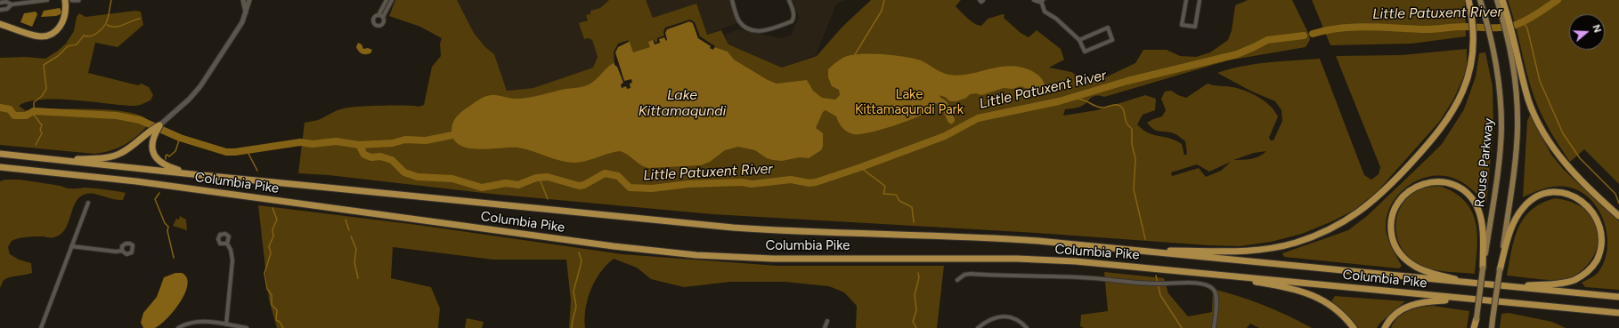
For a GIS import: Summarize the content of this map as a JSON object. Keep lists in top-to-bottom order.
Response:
{
  "streets": {
    "highway": ["Columbia Pike"],
    "main road": ["Rouse Parkway"]
  },
  "water": ["Little Patuxent River", "Lake Kittamaqundi"],
  "parks": ["Lake Kittamaqundi Park"],
  "north": "right"
}
